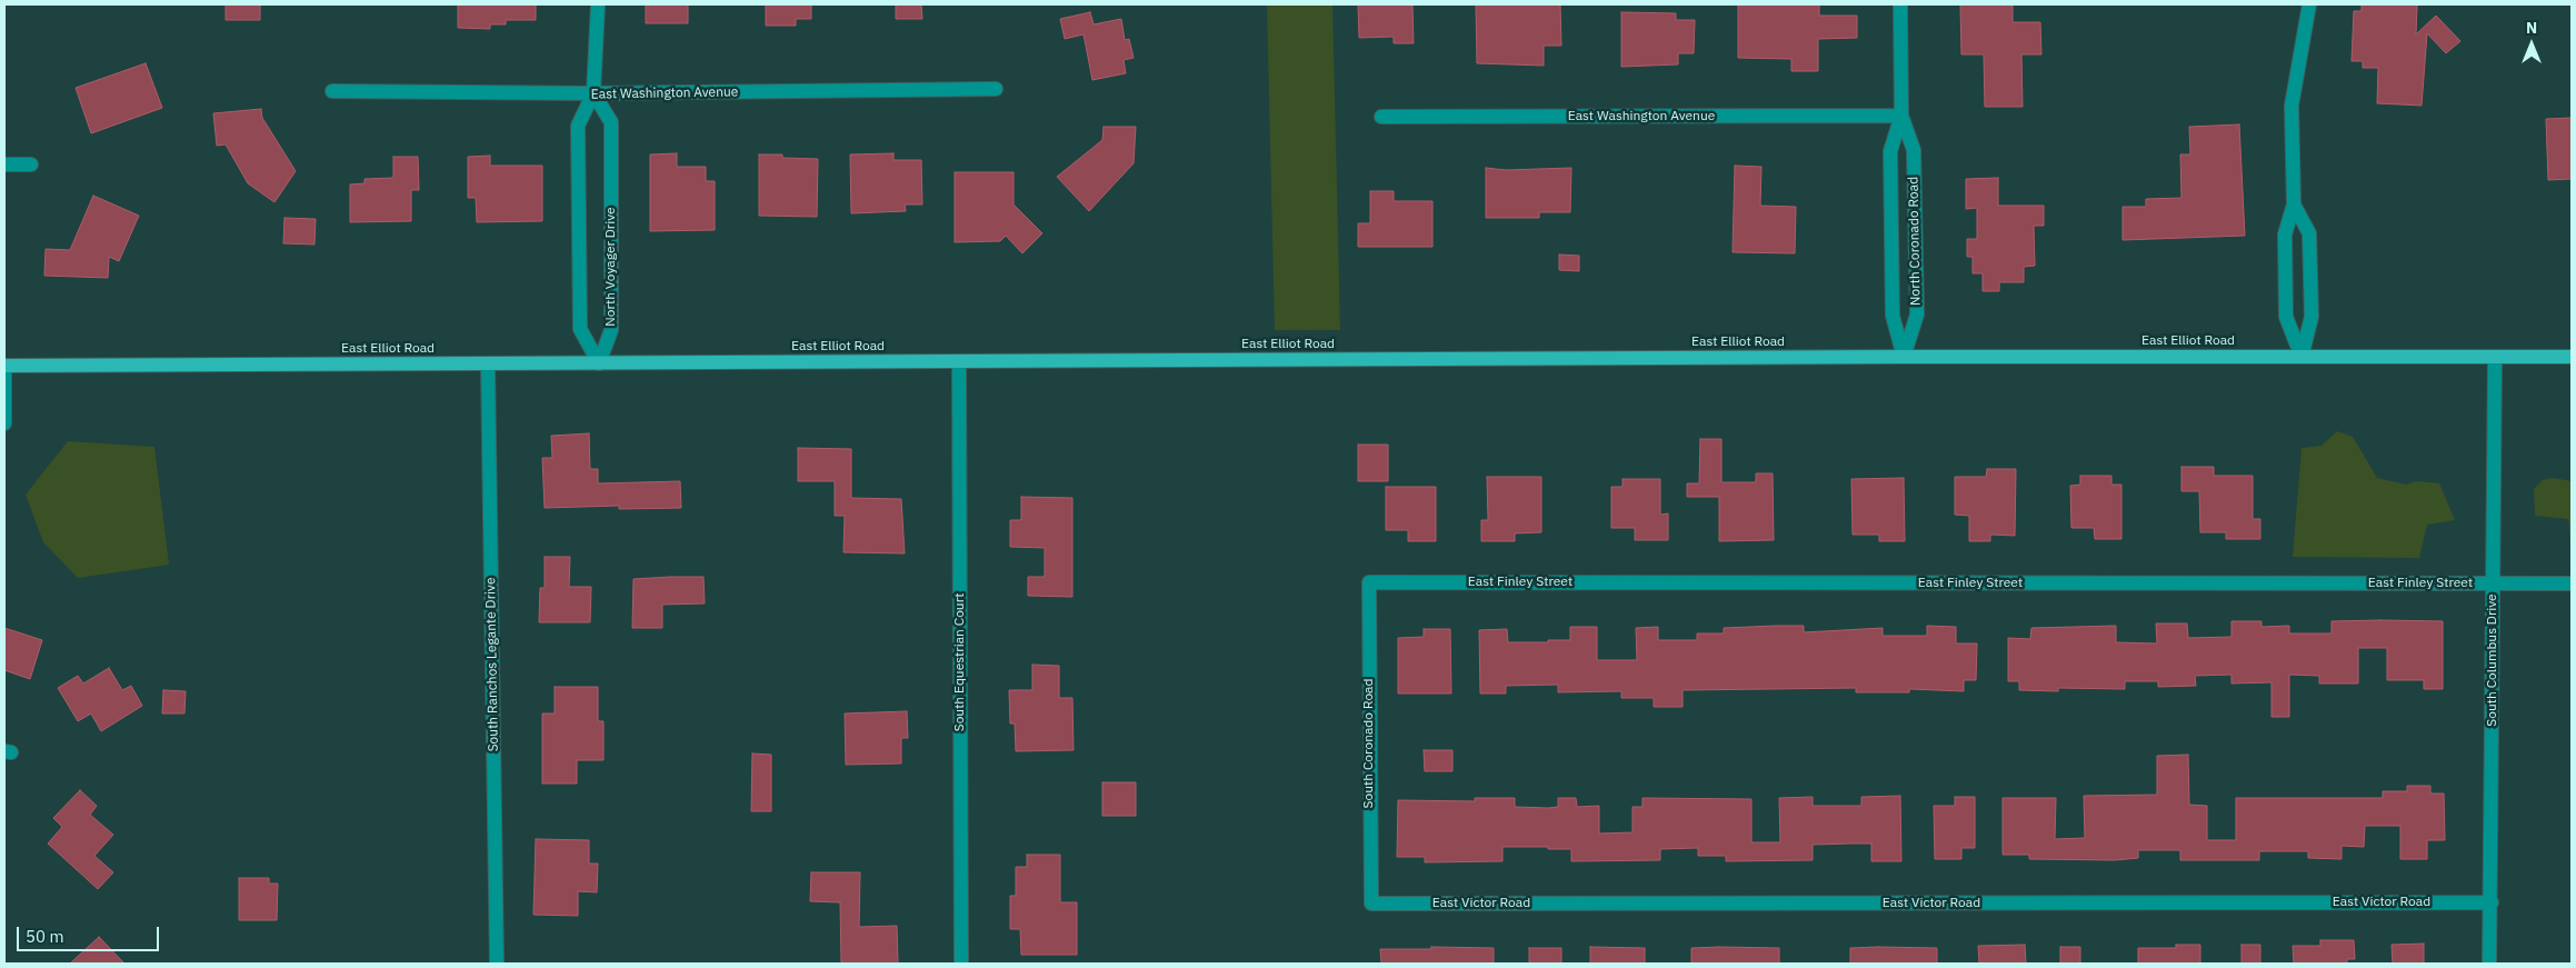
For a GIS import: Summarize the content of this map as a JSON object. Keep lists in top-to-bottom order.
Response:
{
  "streets": {
    "main road": ["East Elliot Road"],
    "street": [
      "East Washington Avenue",
      "North Coronado Road",
      "North Voyager Drive",
      "East Finley Street",
      "South Columbus Drive",
      "South Equestrian Court",
      "South Ranchos Legante Drive",
      "South Coronado Road",
      "East Victor Road"
    ]
  },
  "crossings": [
    ["East Washington Avenue", "North Coronado Road"],
    ["East Washington Avenue", "North Voyager Drive"],
    ["North Coronado Road", "East Elliot Road"],
    ["North Voyager Drive", "East Elliot Road"],
    ["East Elliot Road", "South Columbus Drive"],
    ["East Elliot Road", "South Equestrian Court"],
    ["East Elliot Road", "South Ranchos Legante Drive"],
    ["East Finley Street", "South Columbus Drive"],
    ["East Finley Street", "South Coronado Road"],
    ["South Columbus Drive", "East Victor Road"],
    ["South Coronado Road", "East Victor Road"]
  ],
  "scale_bar": "50 m",
  "north": "top"
}
